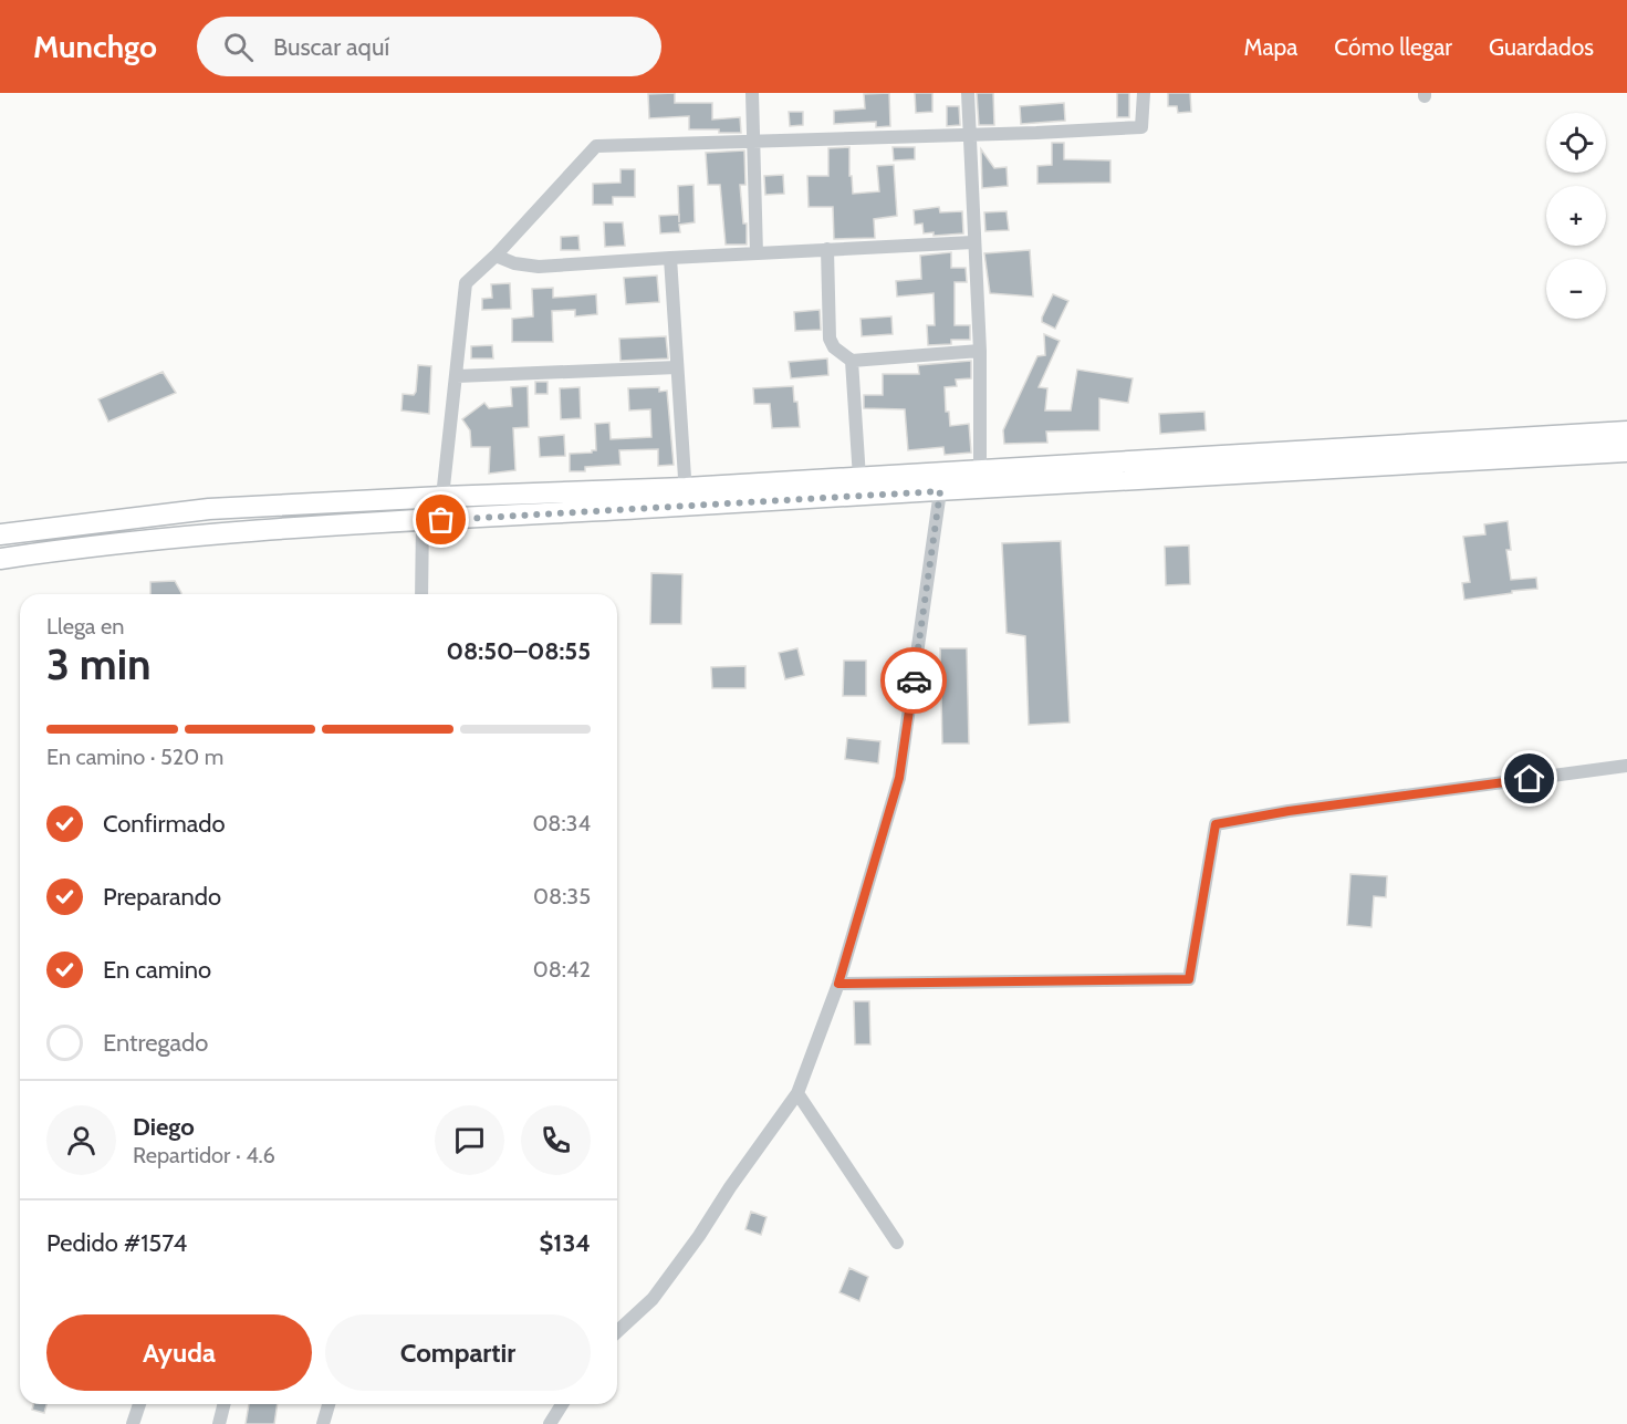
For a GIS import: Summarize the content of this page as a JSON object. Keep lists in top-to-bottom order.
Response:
{
  "page": {
    "header": "Munchgo",
    "search": "Buscar aquí",
    "nav": ["Mapa", "Cómo llegar", "Guardados"],
    "map_buttons": ["+", "−"],
    "heading": ["3 min", "Llega en", "08:50–08:55"],
    "panel": [
      "Diego",
      "Repartidor · 4.6",
      "Pedido #1574",
      "$134"
    ],
    "bar": "En camino · 520 m",
    "list": [
      ["Confirmado", "08:34"],
      ["Preparando", "08:35"],
      ["En camino", "08:42"],
      "Entregado"
    ],
    "buttons": ["Ayuda", "Compartir"]
  }
}
